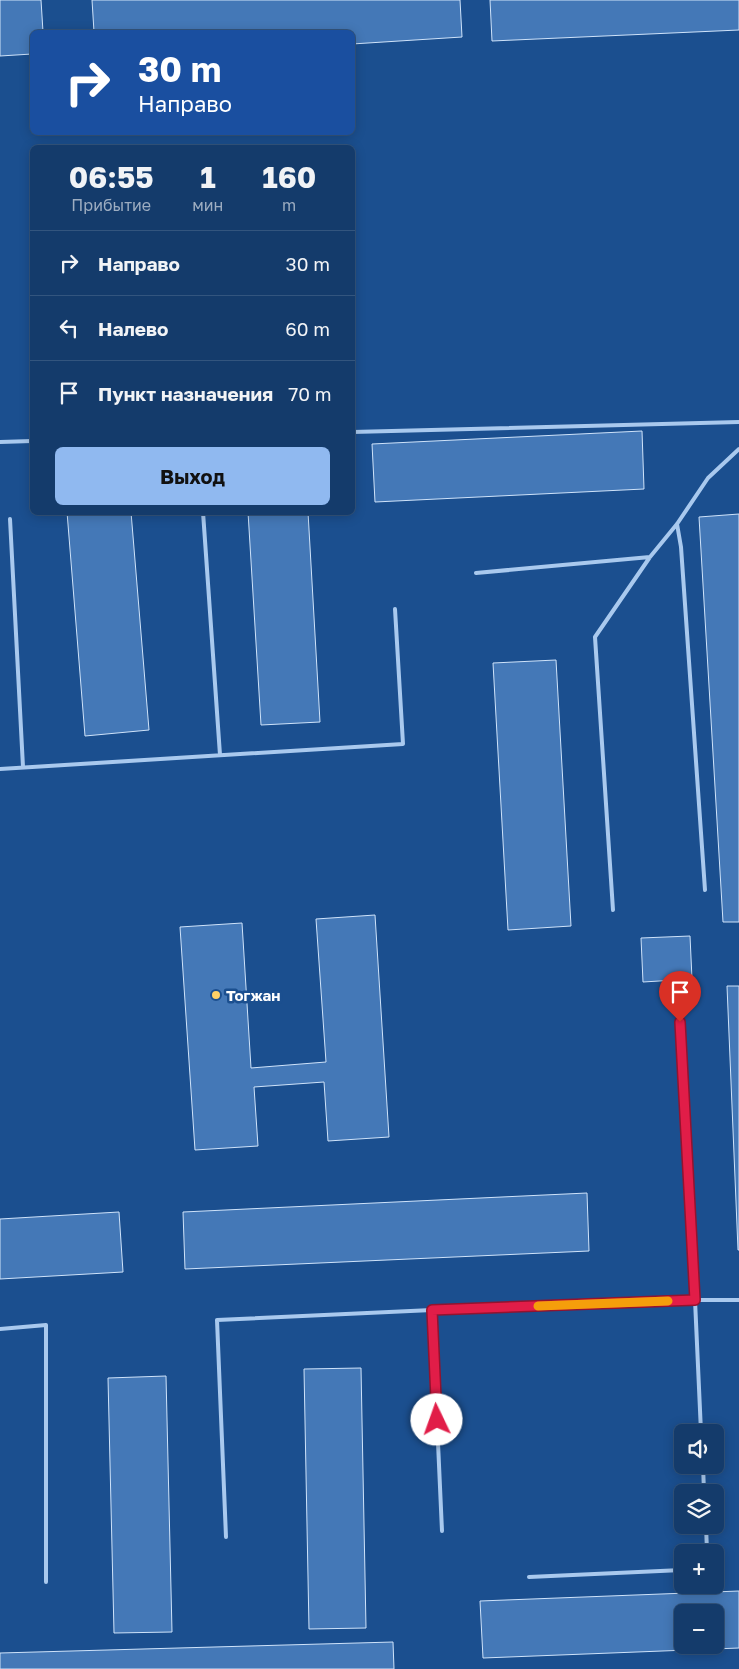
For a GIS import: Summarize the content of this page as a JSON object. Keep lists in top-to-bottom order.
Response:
{
  "places": ["Тогжан"],
  "page": {
    "turn": ["30 m", "Направо"],
    "eta": [
      "06:55",
      "Прибытие",
      "1",
      "мин",
      "160",
      "m"
    ],
    "list": [
      {
        "name": "Направо",
        "value": "30 m"
      },
      {
        "name": "Налево",
        "value": "60 m"
      },
      {
        "name": "Пункт назначения",
        "value": "70 m"
      }
    ],
    "buttons": "Выход",
    "map_buttons": ["+", "−"]
  }
}
